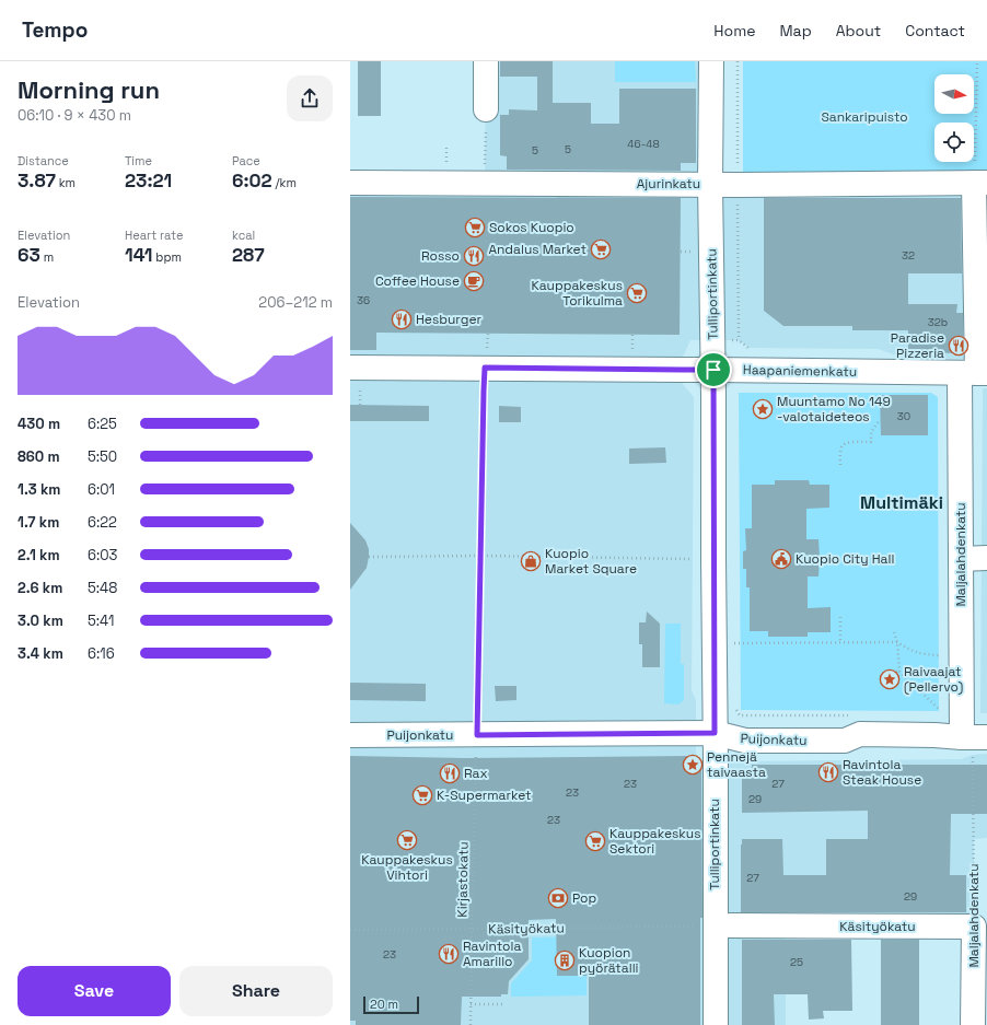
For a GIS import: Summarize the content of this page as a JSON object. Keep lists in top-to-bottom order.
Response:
{
  "streets": {
    "street": [
      "Ajurinkatu",
      "Tulliportinkatu",
      "Haapaniemenkatu",
      "Maljalahdenkatu",
      "Puijonkatu",
      "Käsityökatu"
    ],
    "path": ["Kirjastokatu"]
  },
  "crossings": [
    ["Ajurinkatu", "Tulliportinkatu"],
    ["Ajurinkatu", "Maljalahdenkatu"],
    ["Tulliportinkatu", "Haapaniemenkatu"],
    ["Tulliportinkatu", "Puijonkatu"],
    ["Haapaniemenkatu", "Maljalahdenkatu"],
    ["Haapaniemenkatu", "Kirjastokatu"],
    ["Maljalahdenkatu", "Puijonkatu"],
    ["Maljalahdenkatu", "Käsityökatu"],
    ["Puijonkatu", "Kirjastokatu"],
    ["Kirjastokatu", "Käsityökatu"]
  ],
  "districts": ["Multimäki"],
  "parks": ["Sankaripuisto"],
  "places": {
    "supermarket": [
      "Sokos Kuopio",
      "Andalus Market",
      "Kauppakeskus Torikulma",
      "K-Supermarket",
      "Kauppakeskus Vihtori",
      "Kauppakeskus Sektori"
    ],
    "restaurant": [
      "Rosso",
      "Hesburger",
      "Paradise Pizzeria",
      "Ravintola Steak House",
      "Rax",
      "Ravintola Amarillo"
    ],
    "cafe": ["Coffee House"],
    "place": ["Muuntamo No 149 -valotaideteos", "Raivaajat (Pellervo)", "Pennejä taivaasta"],
    "public building": ["Kuopio City Hall"],
    "shop": ["Kuopio Market Square"],
    "bank": ["Pop"],
    "building": ["Kuopion pyörätalli"]
  },
  "house_numbers": [
    "46-48",
    "5",
    "5",
    "32",
    "36",
    "32b",
    "30",
    "23",
    "27",
    "23",
    "29",
    "23",
    "27",
    "29",
    "23",
    "25"
  ],
  "scale_bar": "20 m",
  "north": "right",
  "page": {
    "header": "Tempo",
    "nav": [
      "Home",
      "Map",
      "About",
      "Contact"
    ],
    "heading": ["Morning run", "06:10 · 9 × 430 m"],
    "stats": [
      ["Distance", "3.87 km"],
      ["Time", "23:21"],
      ["Pace", "6:02 /km"],
      ["Elevation", "63 m"],
      ["Heart rate", "141 bpm"],
      ["kcal", "287"]
    ],
    "chart": ["Elevation", "206–212 m"],
    "list": [
      {
        "name": "430 m",
        "note": "6:25"
      },
      {
        "name": "860 m",
        "note": "5:50"
      },
      {
        "name": "1.3 km",
        "note": "6:01"
      },
      {
        "name": "1.7 km",
        "note": "6:22"
      },
      {
        "name": "2.1 km",
        "note": "6:03"
      },
      {
        "name": "2.6 km",
        "note": "5:48"
      },
      {
        "name": "3.0 km",
        "note": "5:41"
      },
      {
        "name": "3.4 km",
        "note": "6:16"
      }
    ],
    "buttons": ["Save", "Share"],
    "scale": "20 m"
  }
}
